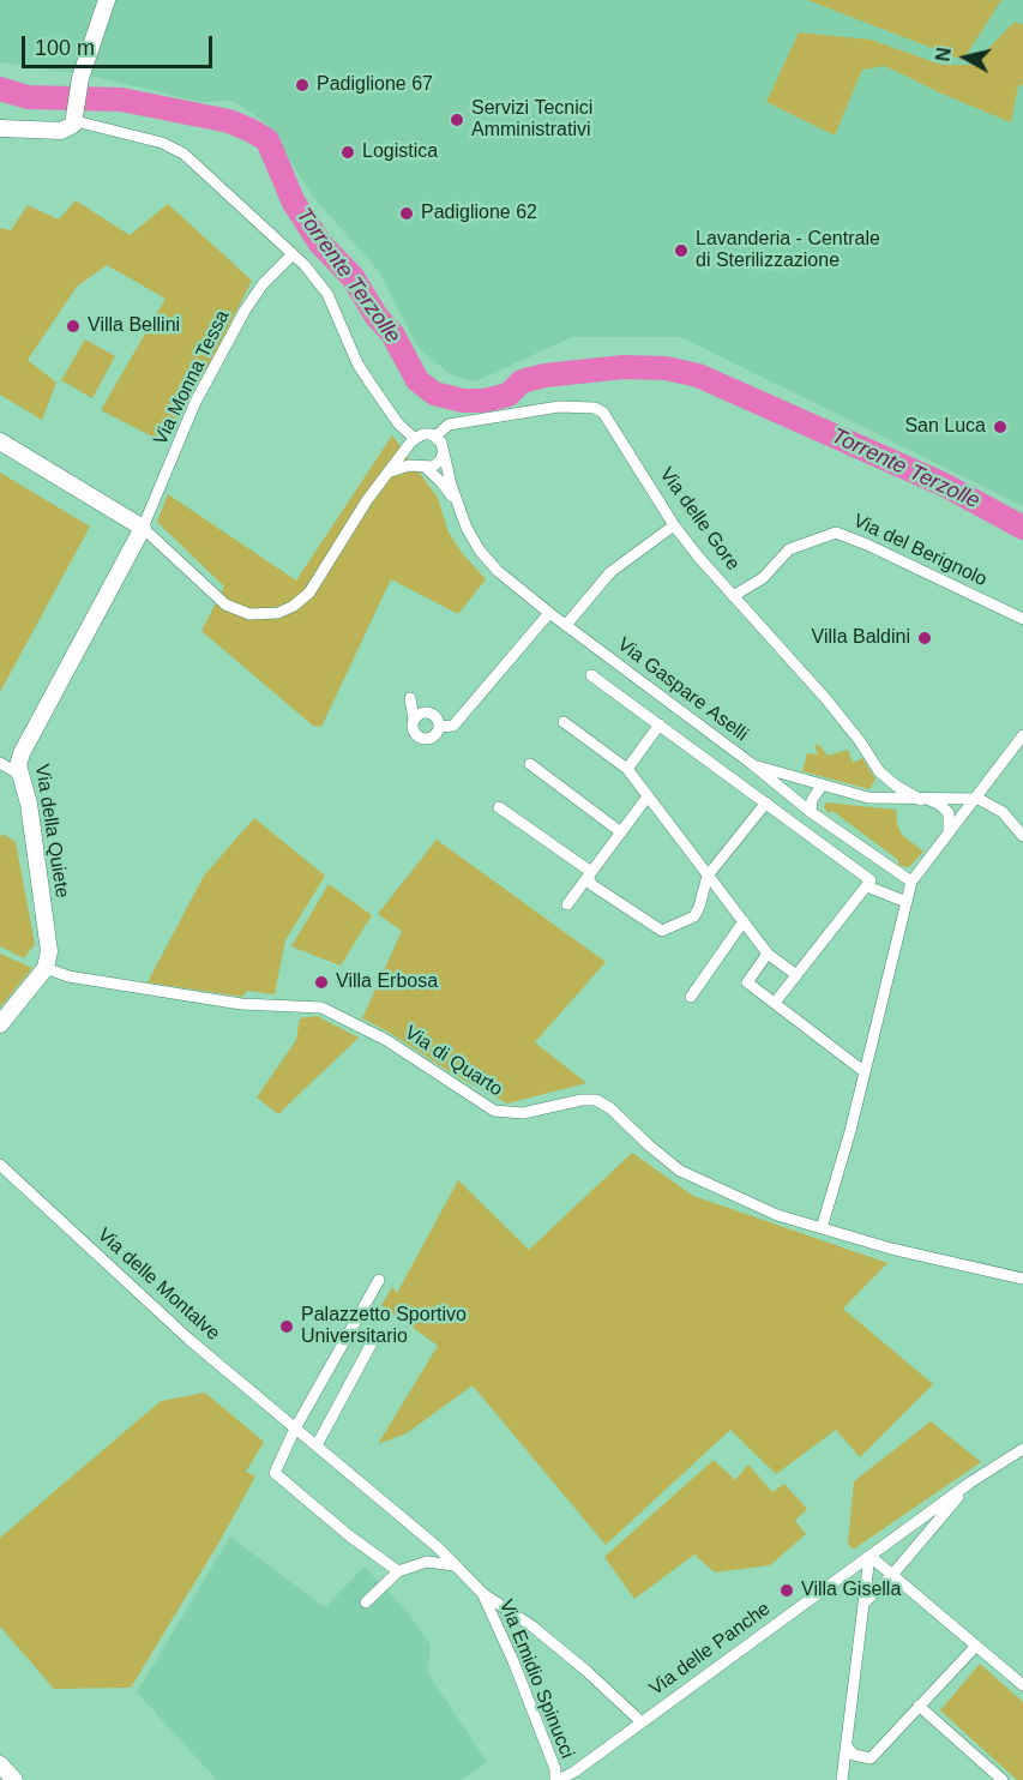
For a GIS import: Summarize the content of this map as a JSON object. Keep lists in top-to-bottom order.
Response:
{
  "streets": {
    "main road": ["Via della Quiete"],
    "street": [
      "Via Monna Tessa",
      "Via delle Gore",
      "Via del Berignolo",
      "Via Gaspare Aselli",
      "Via di Quarto",
      "Via delle Montalve",
      "Via delle Panche",
      "Via Emidio Spinucci"
    ]
  },
  "crossings": [
    ["Via Monna Tessa", "Via della Quiete"],
    ["Via delle Gore", "Via del Berignolo"],
    ["Via delle Gore", "Via Gaspare Aselli"],
    ["Via della Quiete", "Via di Quarto"],
    ["Via delle Montalve", "Via delle Panche"],
    ["Via delle Montalve", "Via Emidio Spinucci"],
    ["Via delle Panche", "Via Emidio Spinucci"]
  ],
  "water": ["Torrente Terzolle"],
  "places": [
    "Padiglione 67",
    "Servizi Tecnici Amministrativi",
    "Logistica",
    "Padiglione 62",
    "Lavanderia - Centrale di Sterilizzazione",
    "Villa Bellini",
    "San Luca",
    "Villa Baldini",
    "Villa Erbosa",
    "Palazzetto Sportivo Universitario",
    "Villa Gisella"
  ],
  "scale_bar": "100 m",
  "north": "left"
}
